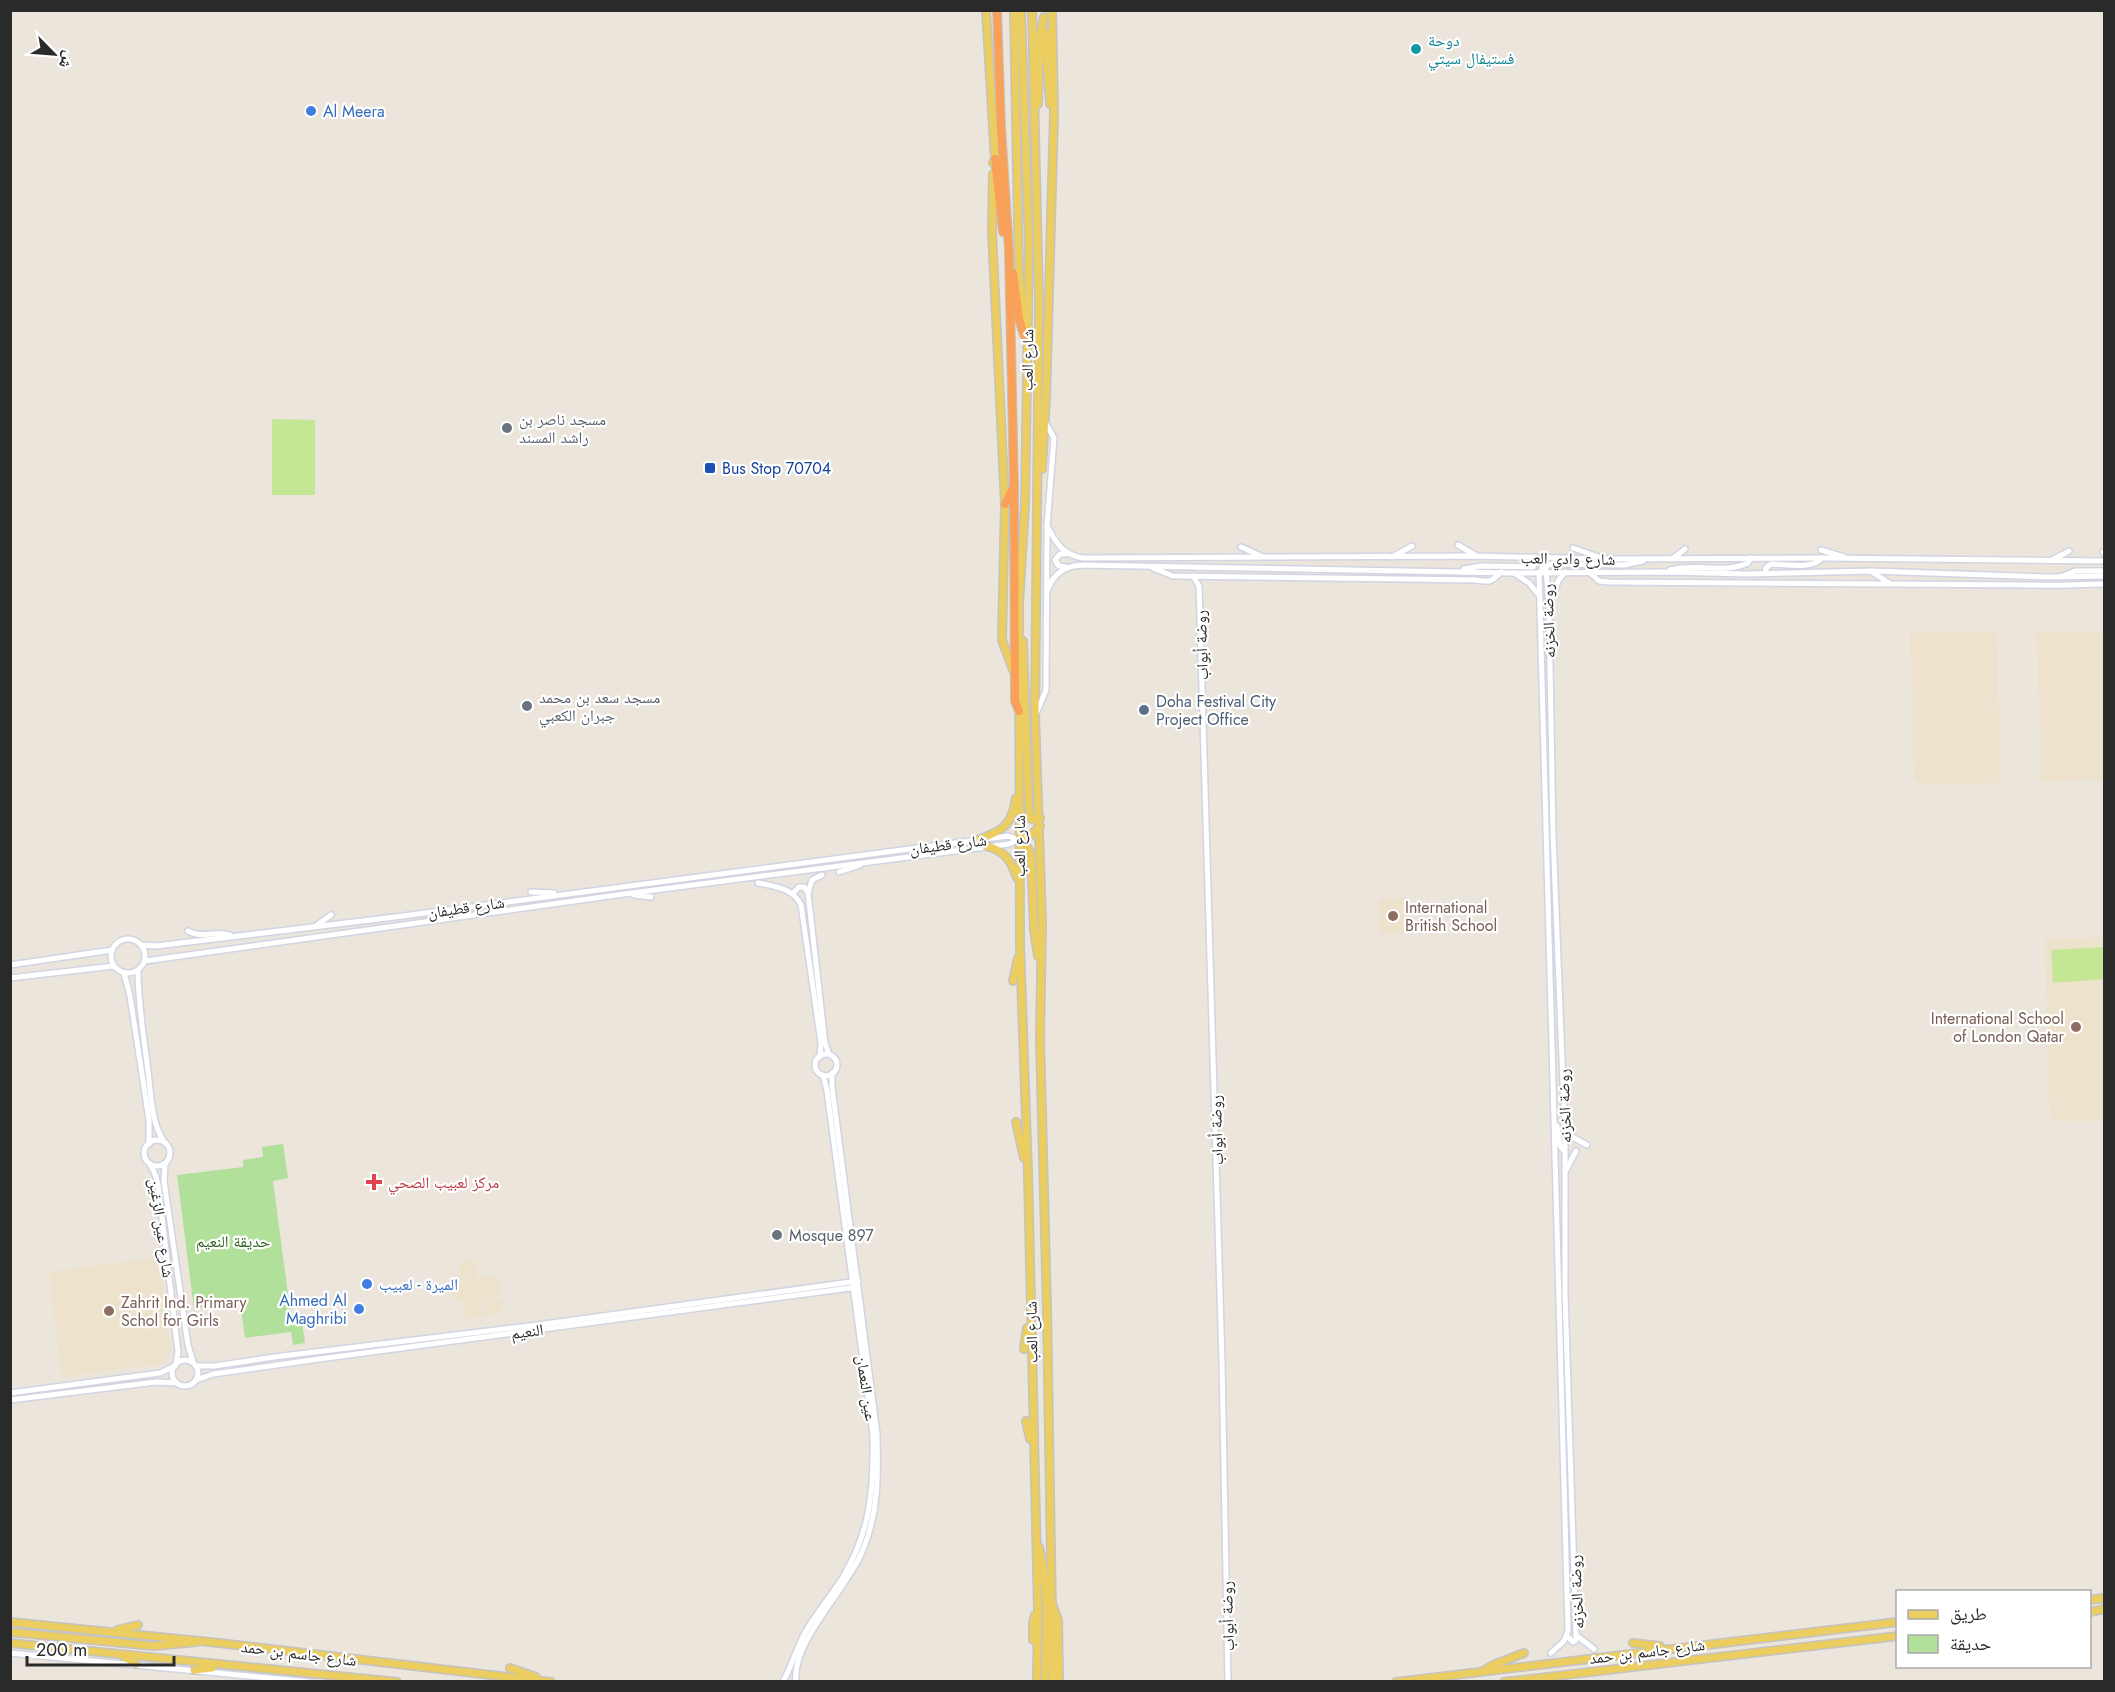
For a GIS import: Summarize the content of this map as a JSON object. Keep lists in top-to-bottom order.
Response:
{
  "streets": {
    "main road": ["شارع العب", "شارع جاسم بن حمد"],
    "street": [
      "شارع وادي العب",
      "روضة الخزنه",
      "روضة أبواب",
      "شارع قطيفان",
      "شارع عين الزغين",
      "النعيم",
      "عين النعمان"
    ]
  },
  "crossings": [
    ["شارع العب", "شارع قطيفان"],
    ["شارع وادي العب", "روضة الخزنه"],
    ["شارع وادي العب", "روضة أبواب"],
    ["شارع عين الزغين", "النعيم"],
    ["النعيم", "عين النعمان"]
  ],
  "parks": ["حديقة النعيم"],
  "places": {
    "other": [
      "دوحة فستيفال سيتي",
      "Al Meera",
      "مسجد ناصر بن راشد المسند",
      "مسجد سعد بن محمد جبران الكعبي",
      "Doha Festival City Project Office",
      "International British School",
      "International School of London Qatar",
      "Mosque 897",
      "الميرة - لعبيب",
      "Ahmed Al Maghribi",
      "Zahrit Ind. Primary Schol for Girls"
    ],
    "transit": ["Bus Stop 70704"],
    "health": ["مركز لعبيب الصحي"]
  },
  "legend": ["طريق", "حديقة"],
  "scale_bar": "200 m",
  "north": "bottom right"
}
